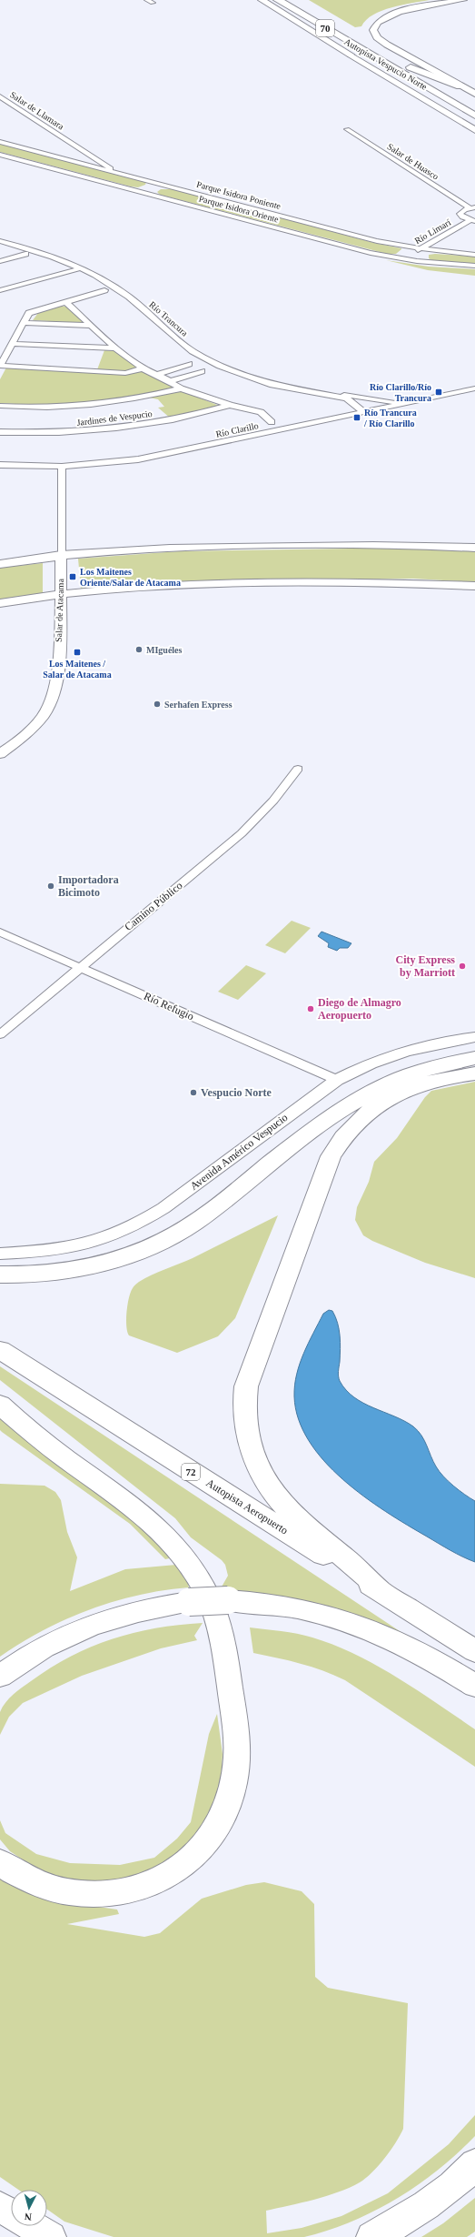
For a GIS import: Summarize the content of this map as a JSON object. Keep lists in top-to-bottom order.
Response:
{
  "streets": {
    "highway": [
      "70",
      "Autopista Vespucio Norte",
      "72",
      "Autopista Aeropuerto"
    ],
    "street": [
      "Salar de Llamara",
      "Salar de Huasco",
      "Parque Isidora Poniente",
      "Parque Isidora Oriente",
      "Río Limarí",
      "Río Trancura",
      "Jardines de Vespucio",
      "Río Clarillo",
      "Salar de Atacama",
      "Camino Público",
      "Río Refugio",
      "Avenida Américo Vespucio"
    ]
  },
  "crossings": [
    ["Salar de Llamara", "Parque Isidora Poniente"],
    ["Parque Isidora Poniente", "Río Limarí"],
    ["Parque Isidora Oriente", "Río Limarí"],
    ["Río Trancura", "Río Clarillo"],
    ["Río Clarillo", "Salar de Atacama"],
    ["Camino Público", "Río Refugio"],
    ["Río Refugio", "Avenida Américo Vespucio"]
  ],
  "places": {
    "transit": [
      "Río Clarillo/Río Trancura",
      "Río Trancura / Río Clarillo",
      "Los Maitenes Oriente/Salar de Atacama",
      "Los Maitenes / Salar de Atacama"
    ],
    "other": [
      "MIguéles",
      "Serhafen Express",
      "Importadora Bicimoto",
      "City Express by Marriott",
      "Diego de Almagro Aeropuerto",
      "Vespucio Norte"
    ]
  },
  "north": "bottom"
}
